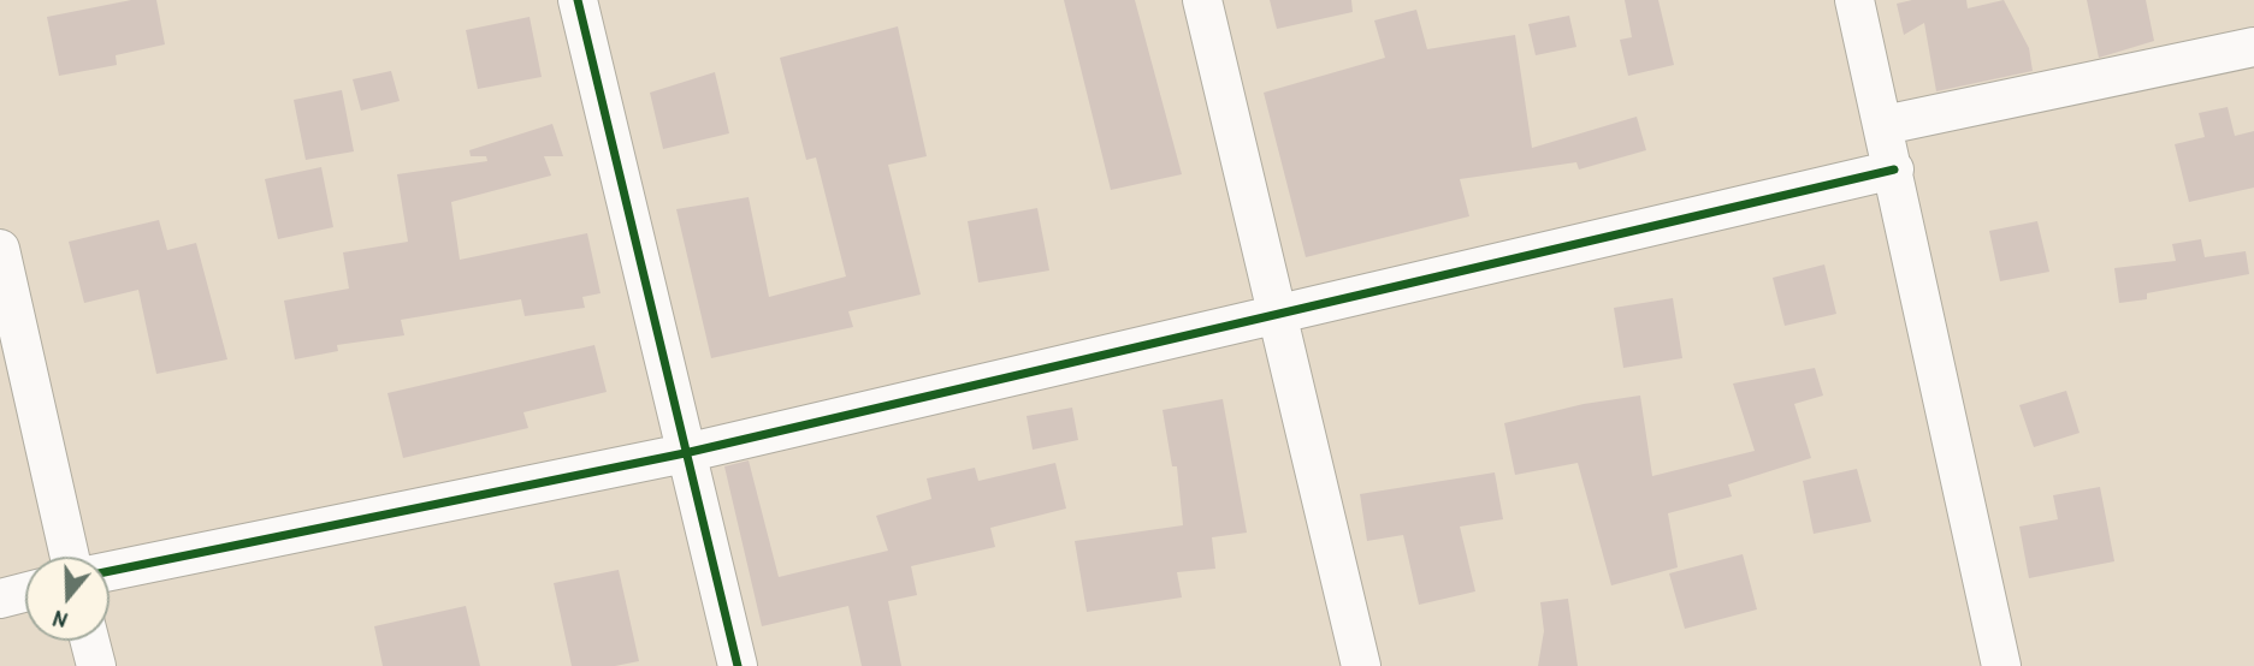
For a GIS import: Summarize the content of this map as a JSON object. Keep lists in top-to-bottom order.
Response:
{
  "north": "bottom"
}
